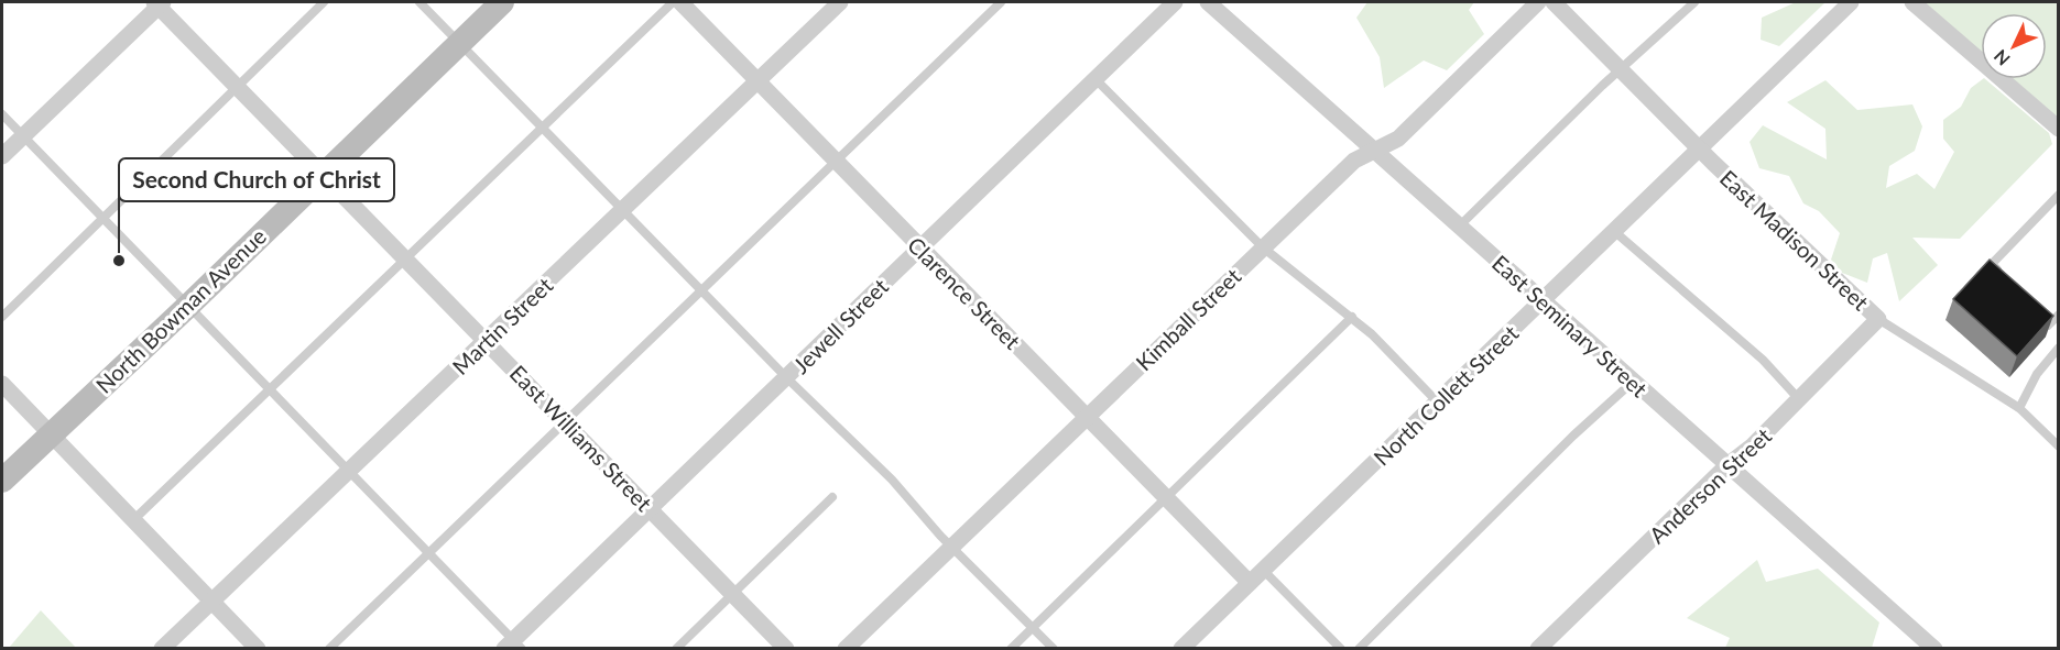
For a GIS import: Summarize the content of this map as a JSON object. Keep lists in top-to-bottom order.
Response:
{
  "streets": {
    "street": [
      "East Madison Street",
      "Clarence Street",
      "North Bowman Avenue",
      "Kimball Street",
      "Martin Street",
      "Jewell Street",
      "East Seminary Street",
      "North Collett Street",
      "East Williams Street",
      "Anderson Street"
    ]
  },
  "crossings": [
    ["East Madison Street", "North Collett Street"],
    ["East Madison Street", "Anderson Street"],
    ["Clarence Street", "Kimball Street"],
    ["Clarence Street", "Martin Street"],
    ["Clarence Street", "Jewell Street"],
    ["Clarence Street", "North Collett Street"],
    ["North Bowman Avenue", "East Williams Street"],
    ["Kimball Street", "East Seminary Street"],
    ["Martin Street", "East Williams Street"],
    ["Jewell Street", "East Williams Street"],
    ["East Seminary Street", "North Collett Street"],
    ["East Seminary Street", "Anderson Street"]
  ],
  "places": ["Second Church of Christ"],
  "north": "bottom left"
}
